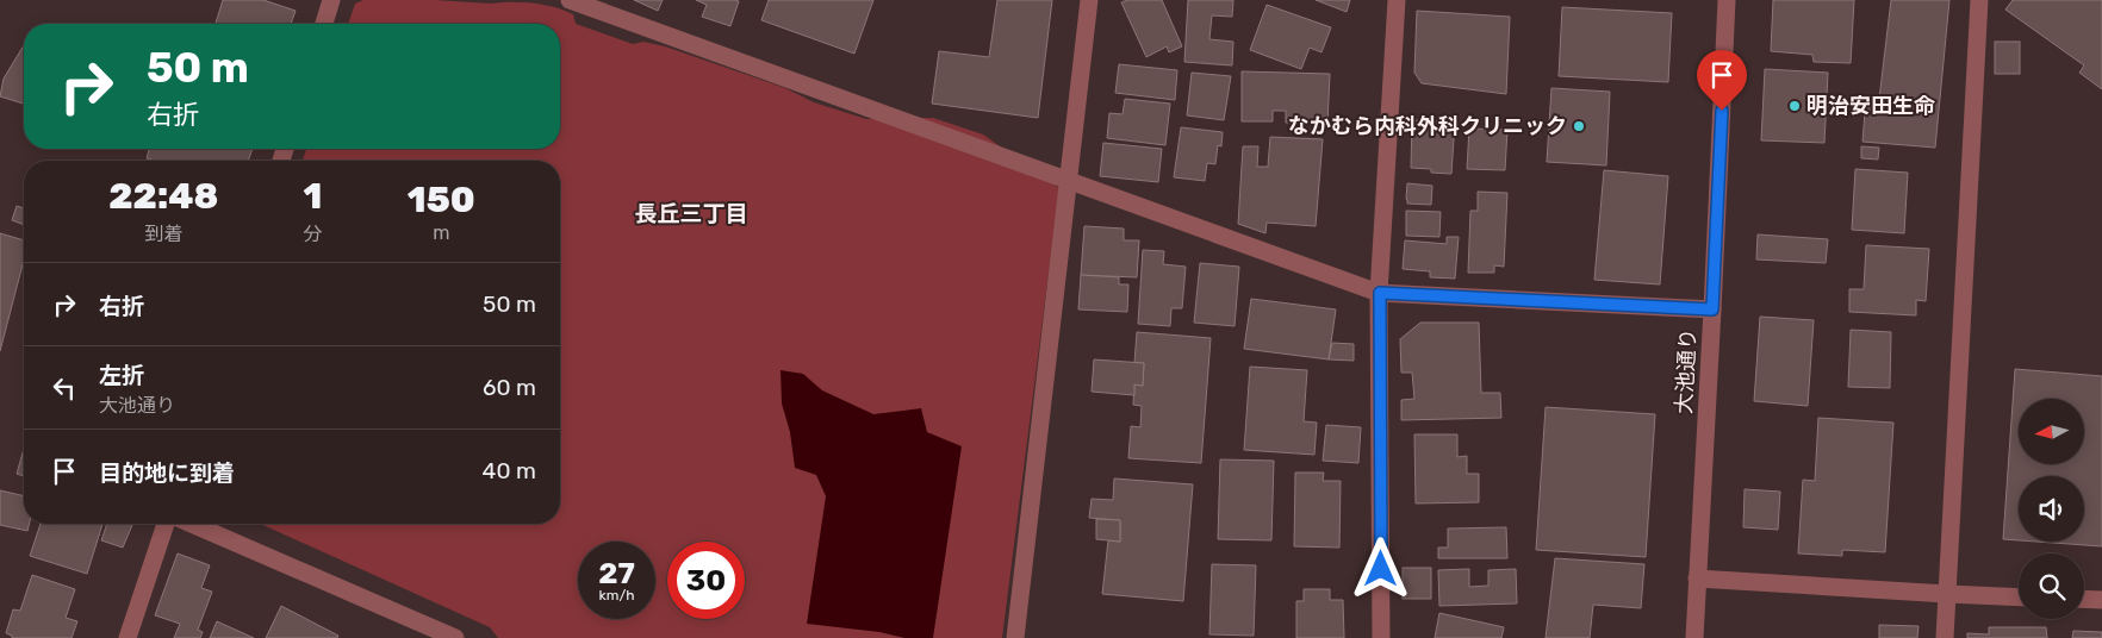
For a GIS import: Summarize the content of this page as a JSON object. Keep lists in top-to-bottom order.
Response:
{
  "streets": {
    "street": ["大池通り"]
  },
  "districts": ["長丘三丁目"],
  "places": ["明治安田生命", "なかむら内科外科クリニック"],
  "north": "left",
  "page": {
    "turn": ["50 m", "右折"],
    "eta": [
      "22:48",
      "到着",
      "1",
      "分",
      "150",
      "m"
    ],
    "list": [
      {
        "name": "右折",
        "value": "50 m"
      },
      {
        "name": "左折",
        "note": "大池通り",
        "value": "60 m"
      },
      {
        "name": "目的地に到着",
        "value": "40 m"
      }
    ],
    "speed": "27 km/h",
    "limit": "30"
  }
}
